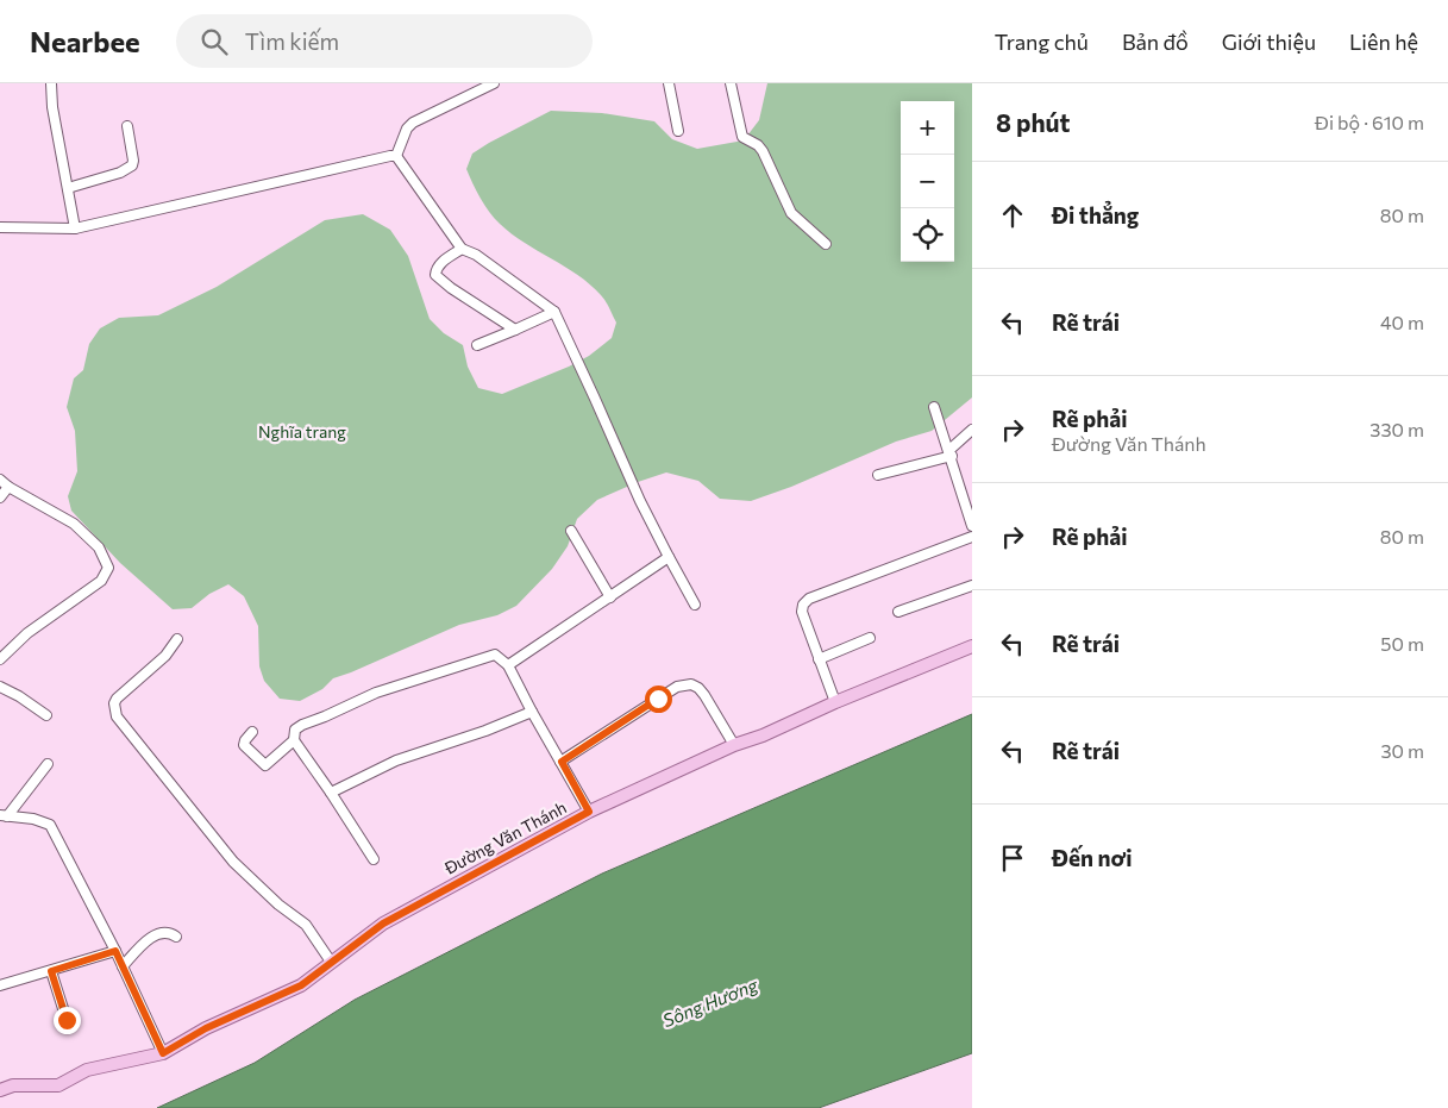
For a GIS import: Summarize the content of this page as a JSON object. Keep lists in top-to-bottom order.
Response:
{
  "streets": {
    "main road": ["Đường Văn Thánh"]
  },
  "water": ["Sông Hương"],
  "parks": ["Nghĩa trang"],
  "page": {
    "header": "Nearbee",
    "search": "Tìm kiếm",
    "nav": [
      "Trang chủ",
      "Bản đồ",
      "Giới thiệu",
      "Liên hệ"
    ],
    "heading": ["8 phút", "Đi bộ · 610 m"],
    "map_buttons": ["+", "−"],
    "list": [
      ["Đi thẳng", "80 m"],
      ["Rẽ trái", "40 m"],
      ["Rẽ phải", "Đường Văn Thánh", "330 m"],
      ["Rẽ phải", "80 m"],
      ["Rẽ trái", "50 m"],
      ["Rẽ trái", "30 m"],
      "Đến nơi"
    ]
  }
}
